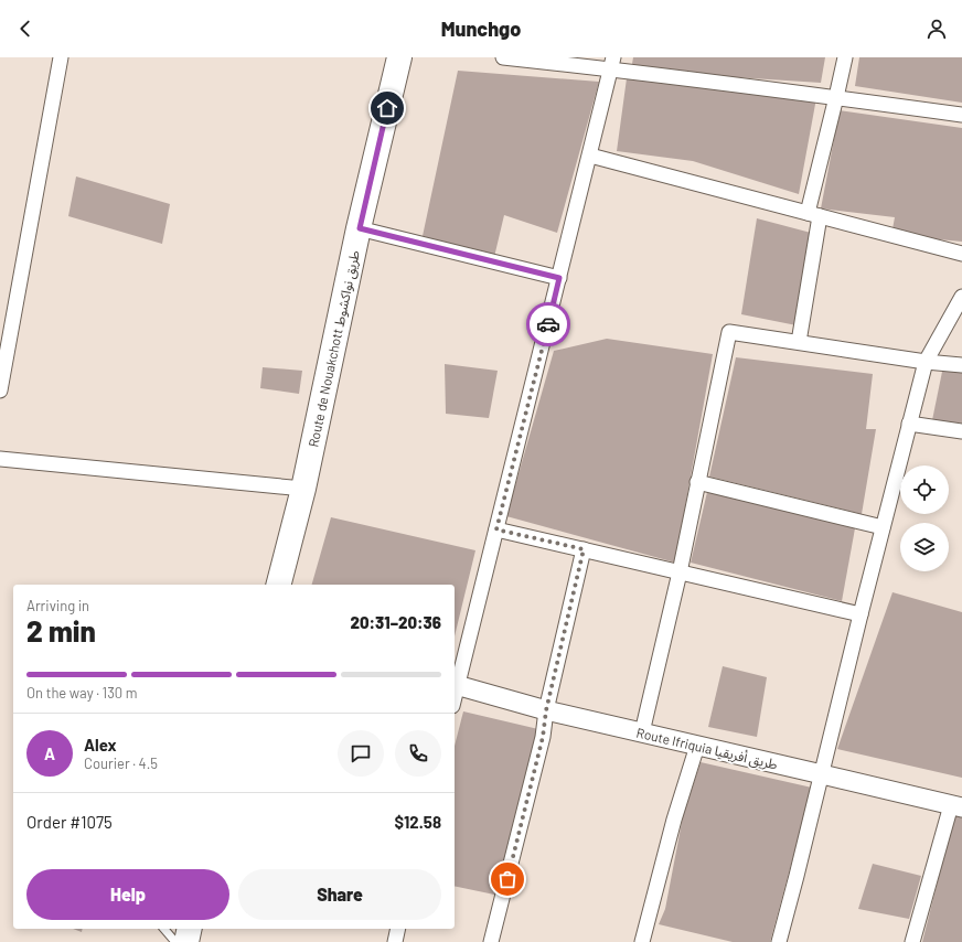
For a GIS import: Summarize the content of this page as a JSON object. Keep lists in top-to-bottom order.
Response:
{
  "streets": {
    "highway": ["Route de Nouakchott طريق نواكشوط"],
    "street": ["Route Ifriquia طريق أفريقيا"]
  },
  "page": {
    "header": "Munchgo",
    "heading": ["2 min", "Arriving in", "20:31–20:36"],
    "panel": [
      "Alex",
      "Courier · 4.5",
      "Order #1075",
      "$12.58"
    ],
    "bar": "On the way · 130 m",
    "round": "A",
    "buttons": ["Help", "Share"]
  }
}
